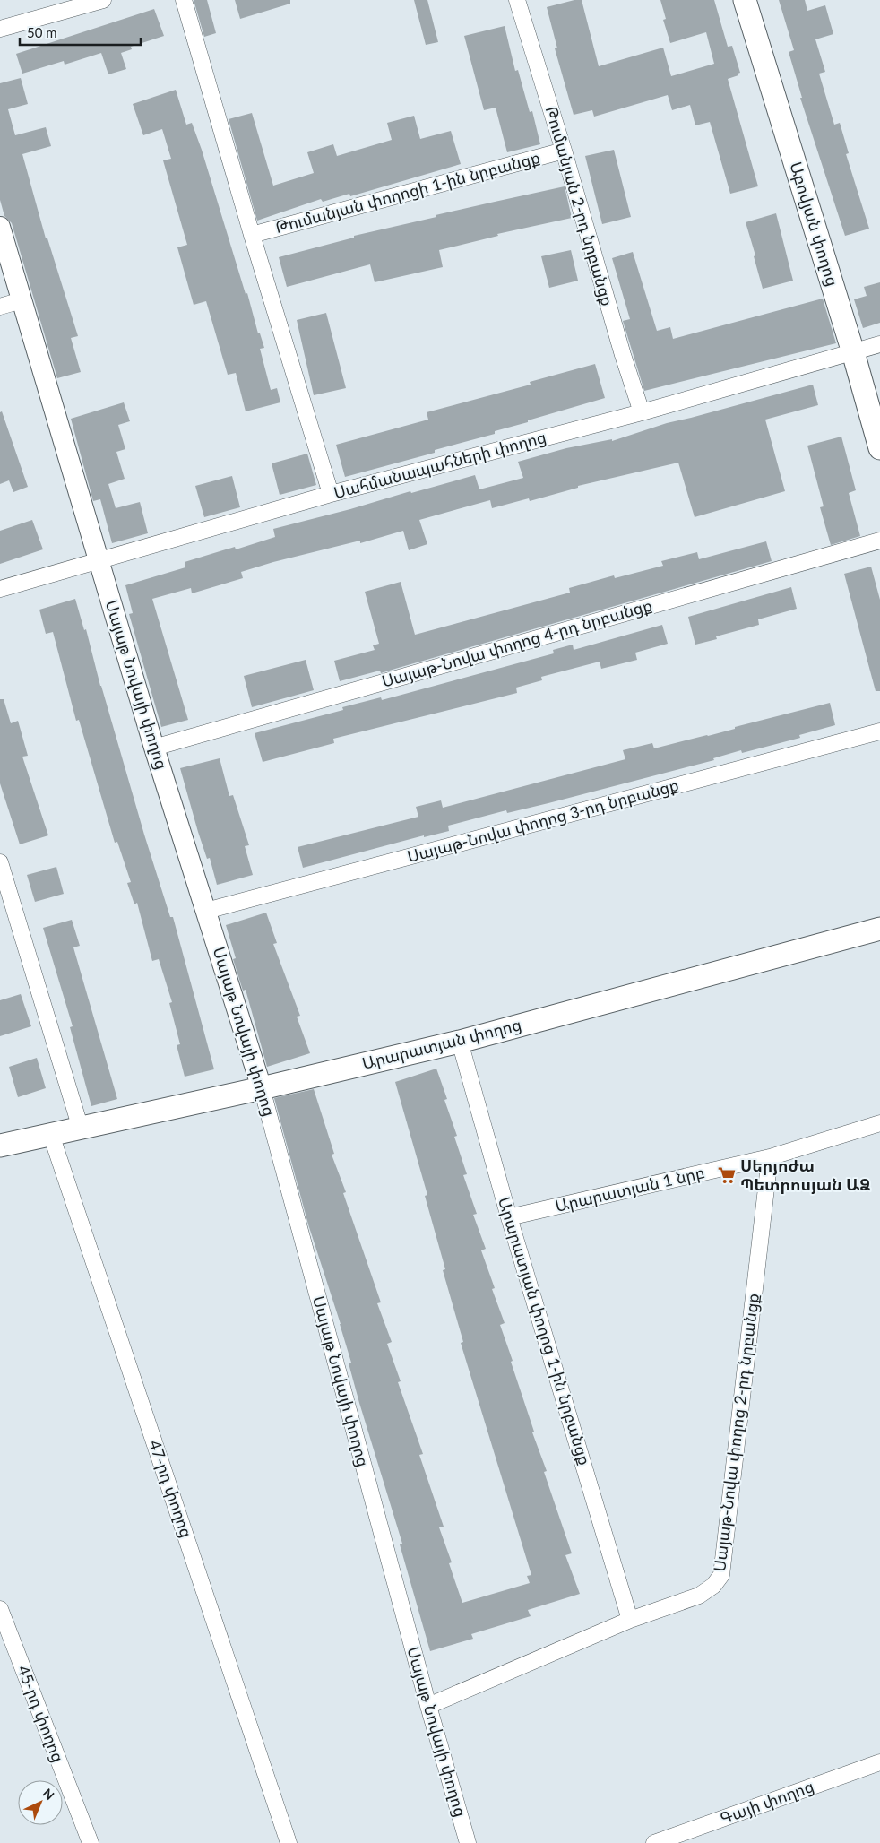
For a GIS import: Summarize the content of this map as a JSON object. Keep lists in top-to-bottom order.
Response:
{
  "streets": {
    "main road": ["Աբովյան փողոց", "Արարատյան փողոց"],
    "street": [
      "Թումանյան փողոցի 1-ին նրբանցք",
      "Թումանյան 2-րդ նրբանցք",
      "Սահմանապահների փողոց",
      "Սայաթ-Նովա փողոց 4-րդ նրբանցք",
      "Սայաթ Նովայի փողոց",
      "Սայաթ-Նովա փողոց 3-րդ նրբանցք",
      "Արարատյան 1 նրբ",
      "Արարատյան փողոց 1-ին նրբանցք",
      "Սայաթ-Նովա փողոց 2-րդ նրբանցք",
      "47-րդ փողոց",
      "45-րդ փողոց",
      "Գայի փողոց"
    ]
  },
  "crossings": [
    ["Թումանյան փողոցի 1-ին նրբանցք", "Թումանյան 2-րդ նրբանցք"],
    ["Թումանյան 2-րդ նրբանցք", "Սահմանապահների փողոց"],
    ["Աբովյան փողոց", "Սահմանապահների փողոց"],
    ["Սահմանապահների փողոց", "Սայաթ Նովայի փողոց"],
    ["Սայաթ-Նովա փողոց 4-րդ նրբանցք", "Սայաթ Նովայի փողոց"],
    ["Սայաթ Նովայի փողոց", "Սայաթ-Նովա փողոց 3-րդ նրբանցք"],
    ["Սայաթ Նովայի փողոց", "Արարատյան փողոց"],
    ["Սայաթ Նովայի փողոց", "Սայաթ-Նովա փողոց 2-րդ նրբանցք"],
    ["Արարատյան փողոց", "Արարատյան փողոց 1-ին նրբանցք"],
    ["Արարատյան փողոց", "47-րդ փողոց"],
    ["Արարատյան 1 նրբ", "Արարատյան փողոց 1-ին նրբանցք"],
    ["Արարատյան 1 նրբ", "Սայաթ-Նովա փողոց 2-րդ նրբանցք"],
    ["Արարատյան փողոց 1-ին նրբանցք", "Սայաթ-Նովա փողոց 2-րդ նրբանցք"]
  ],
  "places": {
    "supermarket": ["Սերյոժա Պետրոսյան ԱՁ"]
  },
  "scale_bar": "50 m",
  "north": "top right"
}
